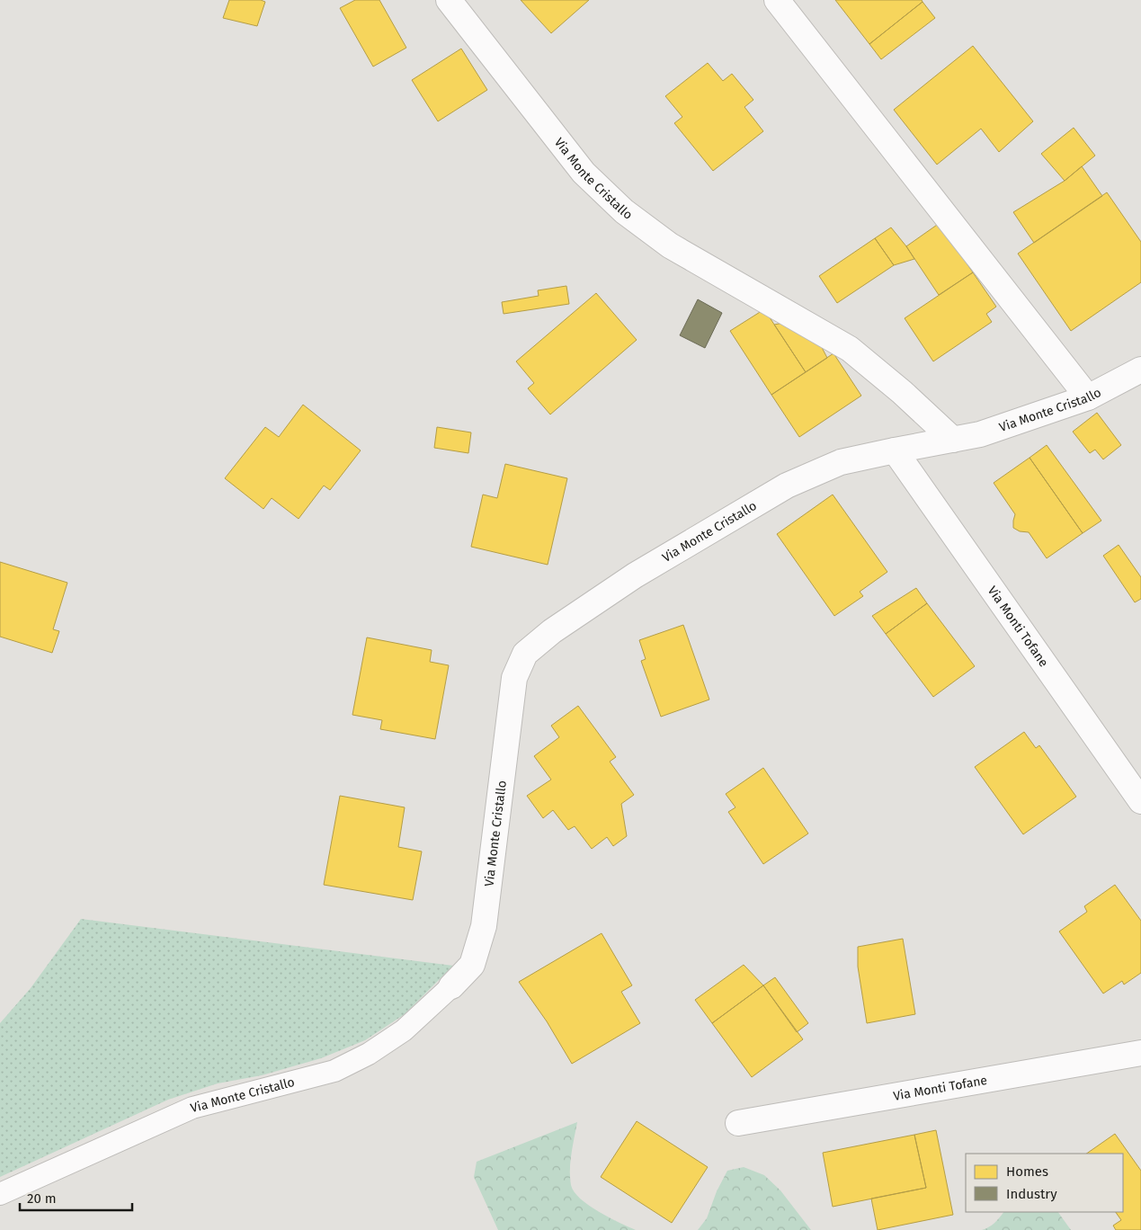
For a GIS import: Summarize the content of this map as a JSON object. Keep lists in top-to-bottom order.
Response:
{
  "streets": {
    "street": ["Via Monte Cristallo", "Via Monti Tofane"]
  },
  "crossings": [
    ["Via Monte Cristallo", "Via Monti Tofane"]
  ],
  "legend": ["Homes", "Industry"],
  "scale_bar": "20 m"
}
